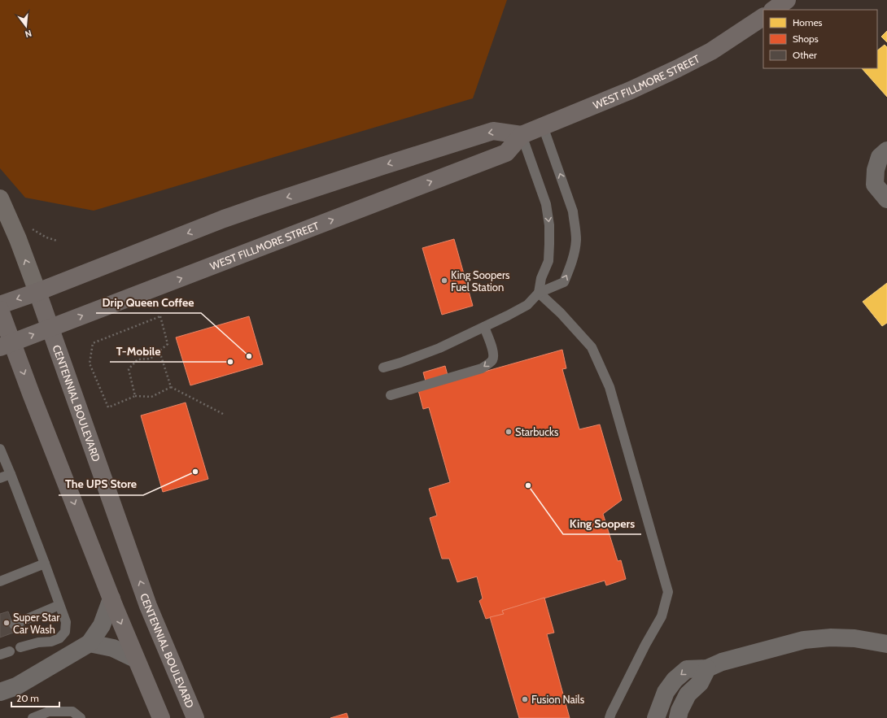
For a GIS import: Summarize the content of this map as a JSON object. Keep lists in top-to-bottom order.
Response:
{
  "streets": {
    "main road": ["WEST FILLMORE STREET", "CENTENNIAL BOULEVARD"]
  },
  "crossings": [
    ["WEST FILLMORE STREET", "CENTENNIAL BOULEVARD"]
  ],
  "places": [
    "King Soopers Fuel Station",
    "Drip Queen Coffee",
    "T-Mobile",
    "Starbucks",
    "The UPS Store",
    "King Soopers",
    "Super Star Car Wash",
    "Fusion Nails"
  ],
  "legend": ["Homes", "Shops", "Other"],
  "scale_bar": "20 m",
  "north": "bottom"
}
